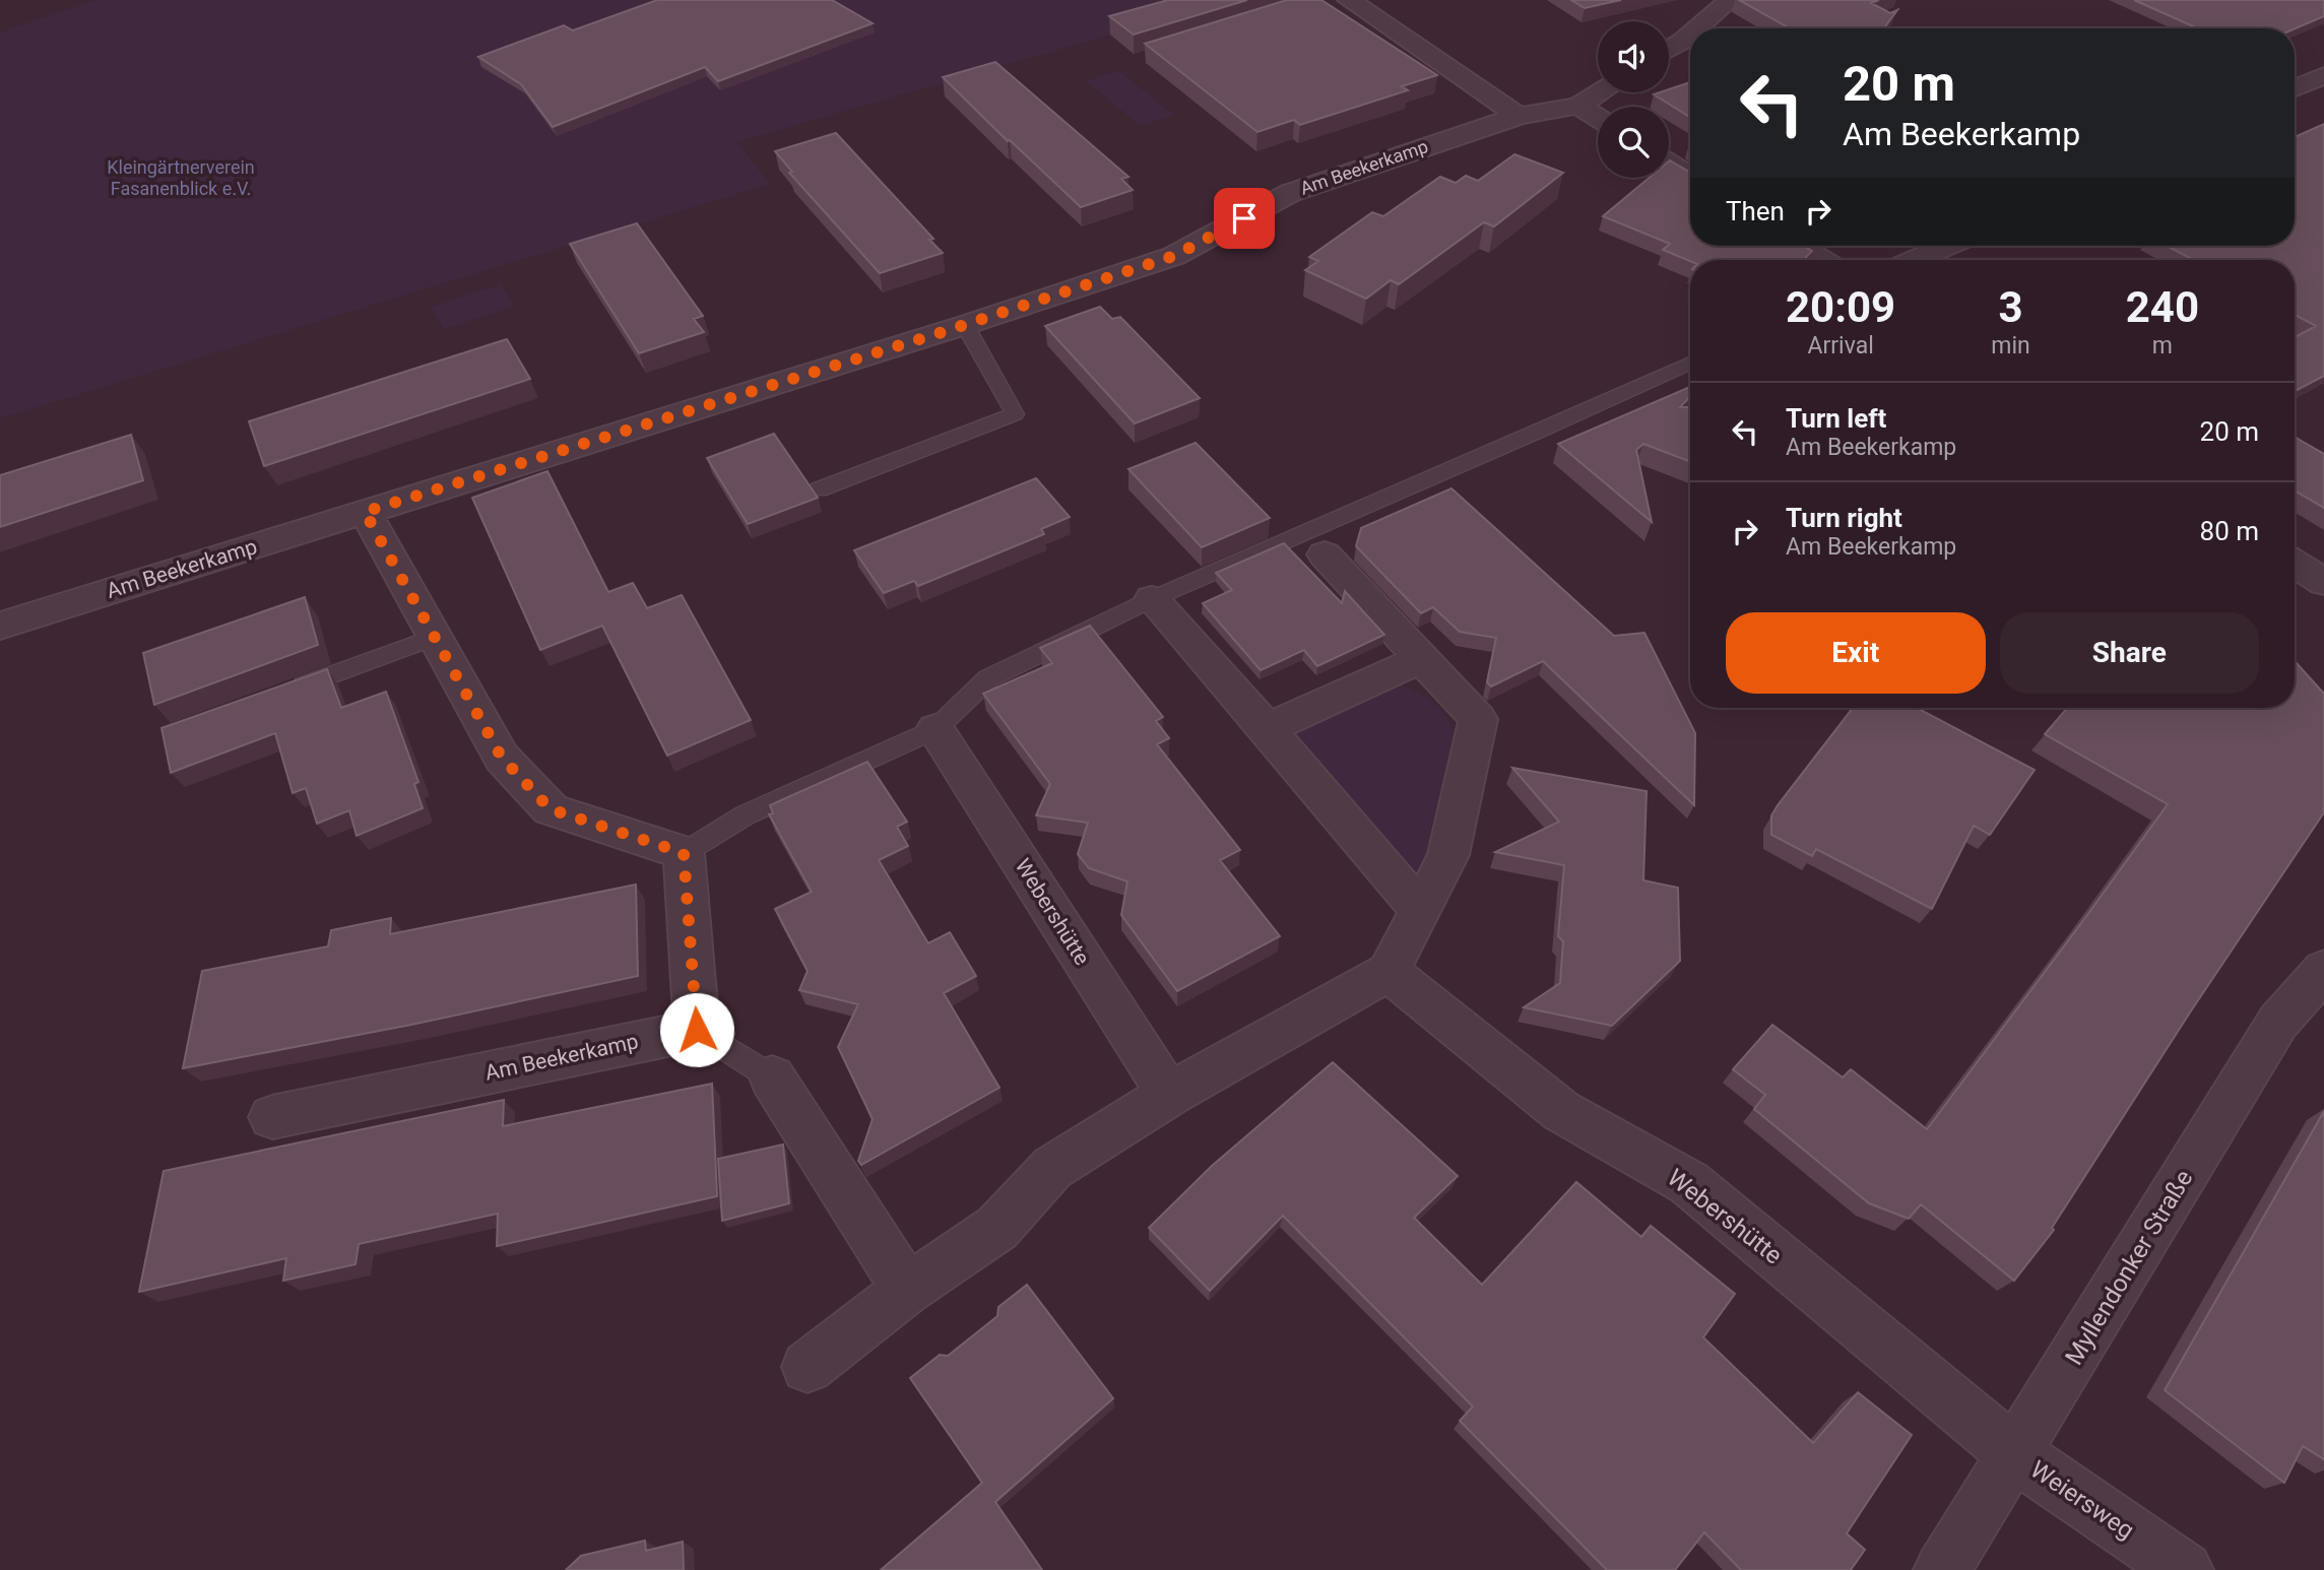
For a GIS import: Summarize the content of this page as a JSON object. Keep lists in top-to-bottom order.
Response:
{
  "streets": {
    "street": [
      "Am Beekerkamp",
      "Webershütte",
      "Myllendonker Straße",
      "Weiersweg"
    ]
  },
  "crossings": [
    ["Webershütte", "Myllendonker Straße"],
    ["Webershütte", "Weiersweg"],
    ["Myllendonker Straße", "Weiersweg"]
  ],
  "parks": ["Kleingärtnerverein Fasanenblick e.V."],
  "page": {
    "turn": ["20 m", "Am Beekerkamp"],
    "then": "Then",
    "eta": [
      "20:09",
      "Arrival",
      "3",
      "min",
      "240",
      "m"
    ],
    "list": [
      {
        "name": "Turn left",
        "note": "Am Beekerkamp",
        "value": "20 m"
      },
      {
        "name": "Turn right",
        "note": "Am Beekerkamp",
        "value": "80 m"
      }
    ],
    "buttons": ["Exit", "Share"]
  }
}
